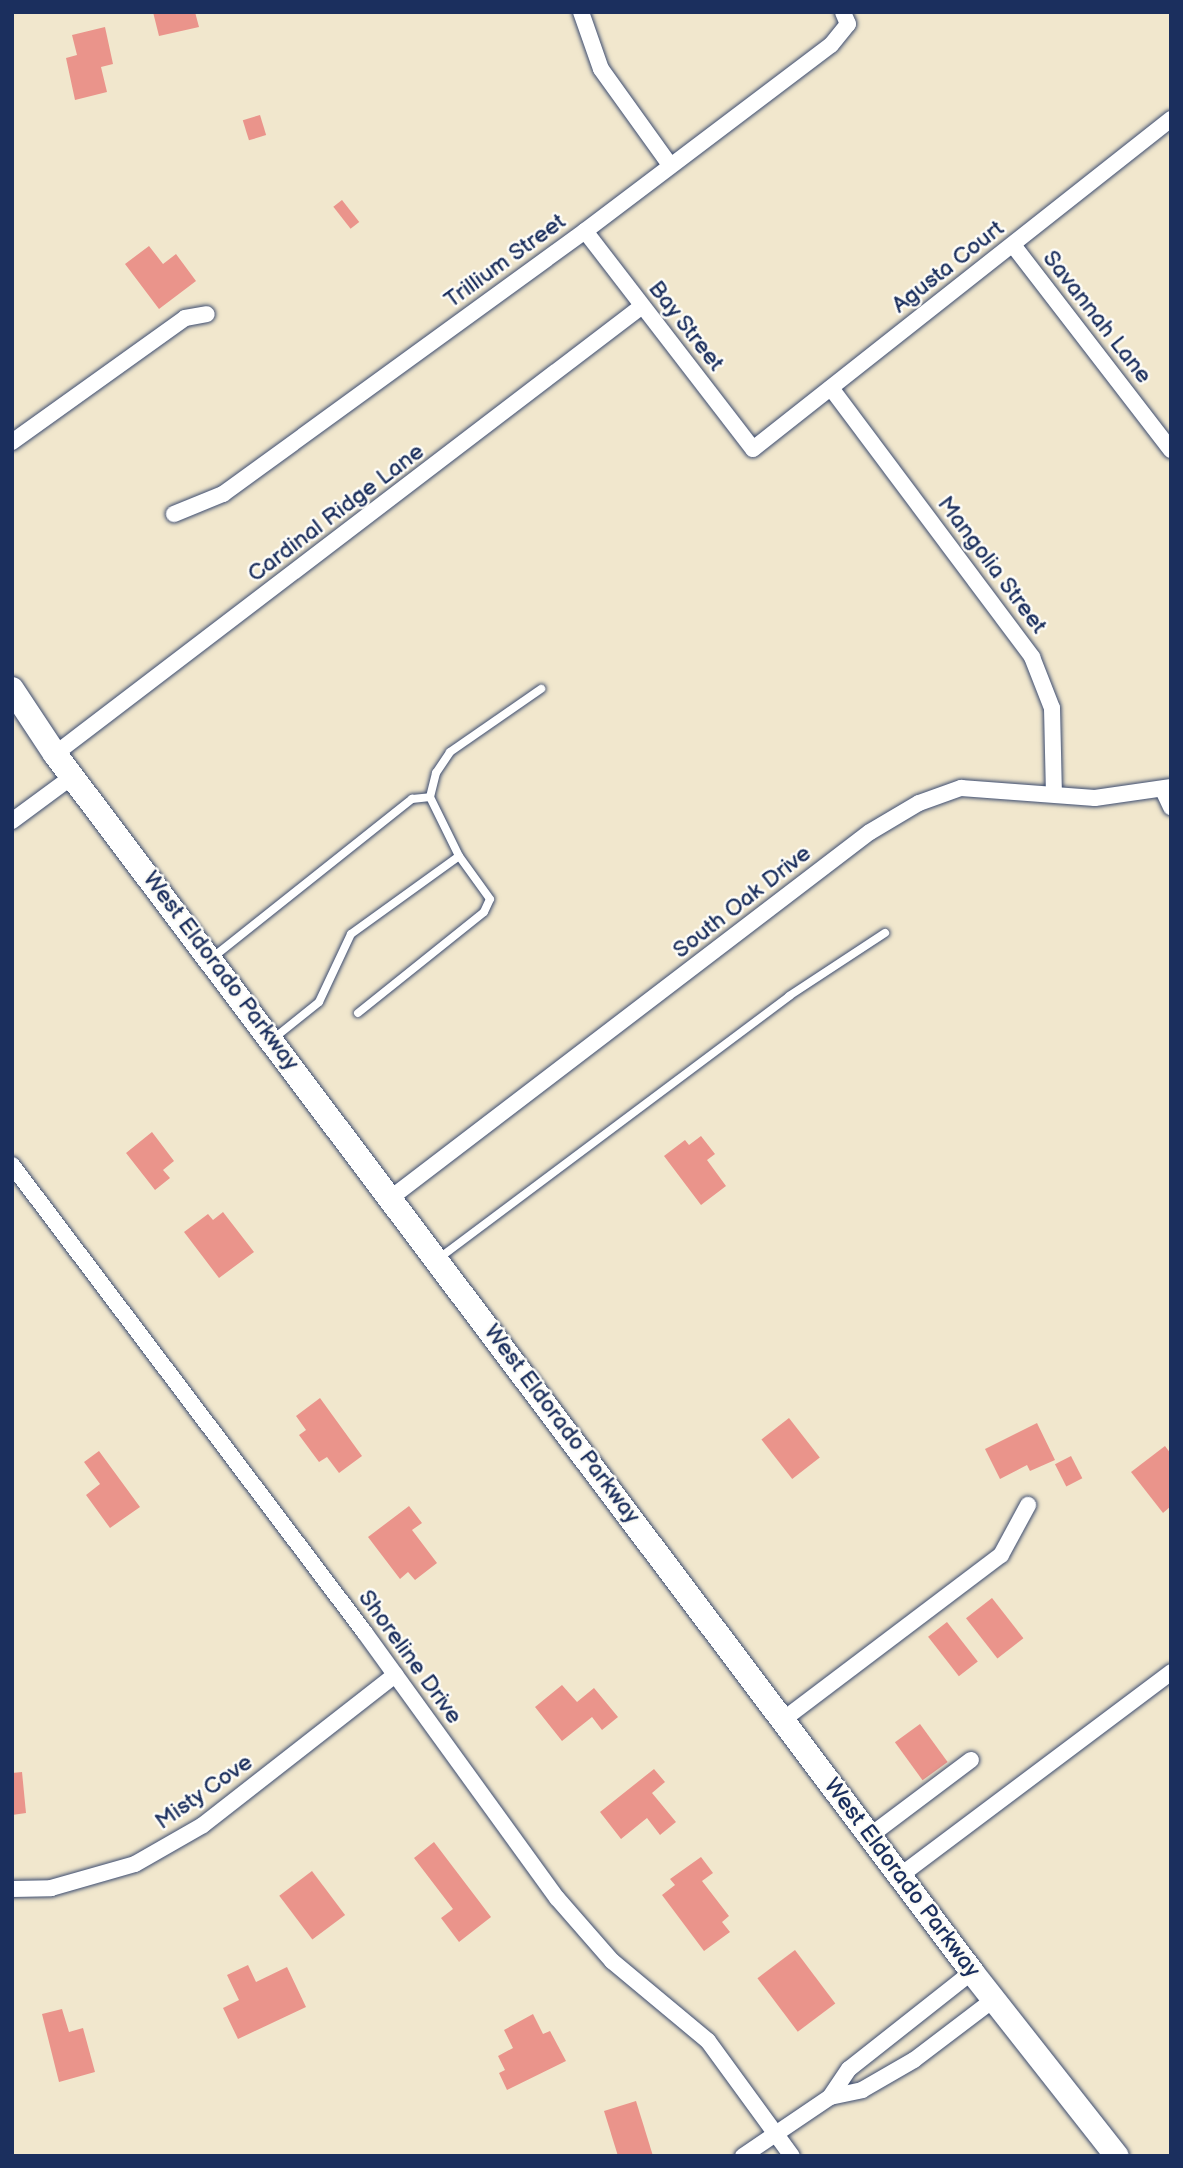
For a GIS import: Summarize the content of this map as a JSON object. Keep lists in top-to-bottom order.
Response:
{
  "streets": {
    "main road": ["West Eldorado Parkway"],
    "street": [
      "Trillium Street",
      "Agusta Court",
      "Savannah Lane",
      "Bay Street",
      "Cardinal Ridge Lane",
      "Mangolia Street",
      "South Oak Drive",
      "Shoreline Drive",
      "Misty Cove"
    ]
  },
  "crossings": [
    ["Trillium Street", "Bay Street"],
    ["Agusta Court", "Savannah Lane"],
    ["Agusta Court", "Bay Street"],
    ["Agusta Court", "Mangolia Street"],
    ["Bay Street", "Cardinal Ridge Lane"],
    ["Cardinal Ridge Lane", "West Eldorado Parkway"],
    ["Mangolia Street", "South Oak Drive"],
    ["South Oak Drive", "West Eldorado Parkway"],
    ["Shoreline Drive", "Misty Cove"]
  ]
}
